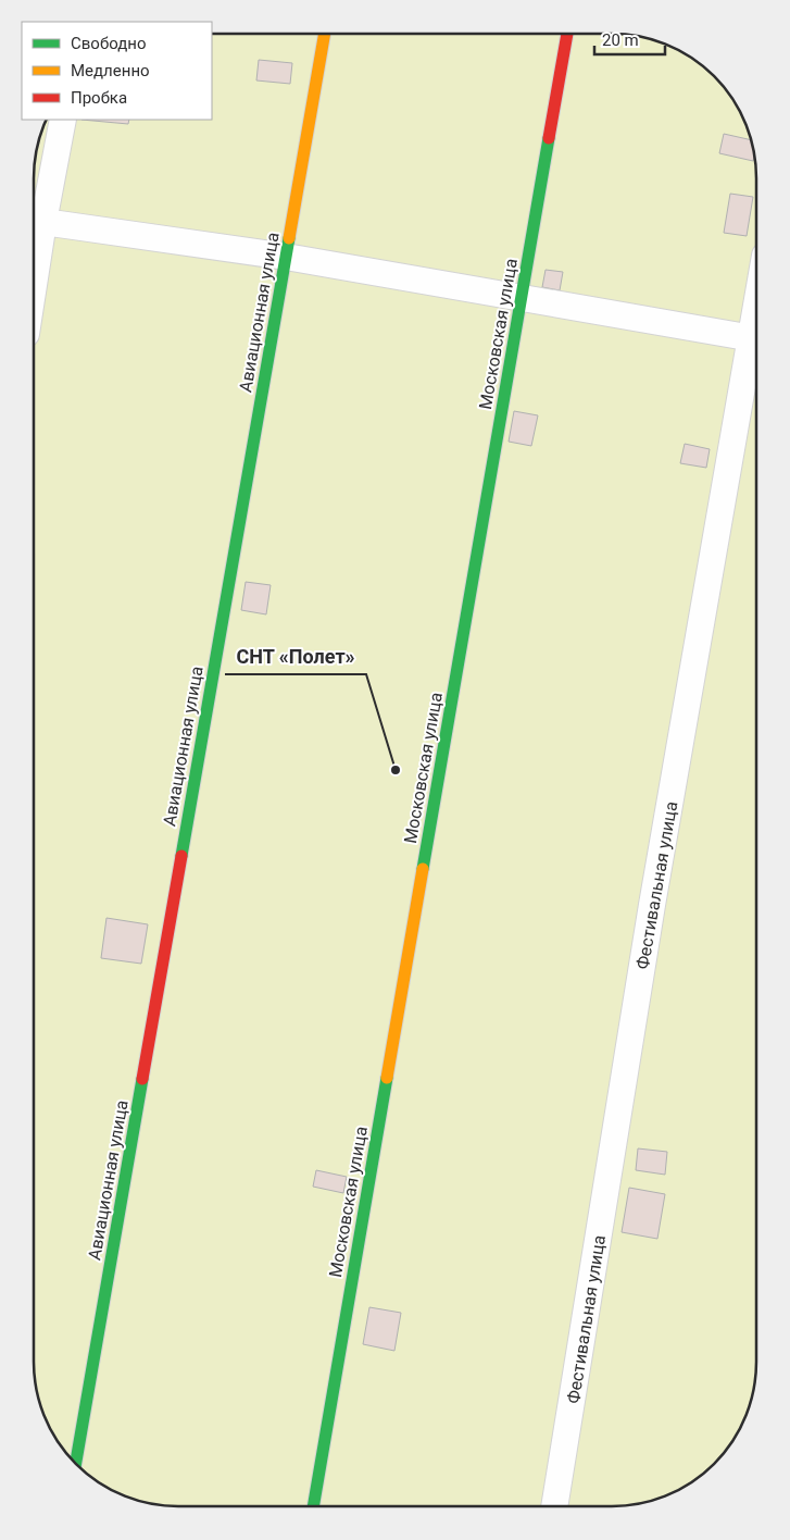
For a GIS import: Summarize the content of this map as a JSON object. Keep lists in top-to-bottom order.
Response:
{
  "streets": {
    "street": ["Авиационная улица", "Московская улица", "Фестивальная улица"]
  },
  "places": ["СНТ «Полет»"],
  "legend": ["Свободно", "Медленно", "Пробка"],
  "scale_bar": "20 m"
}
